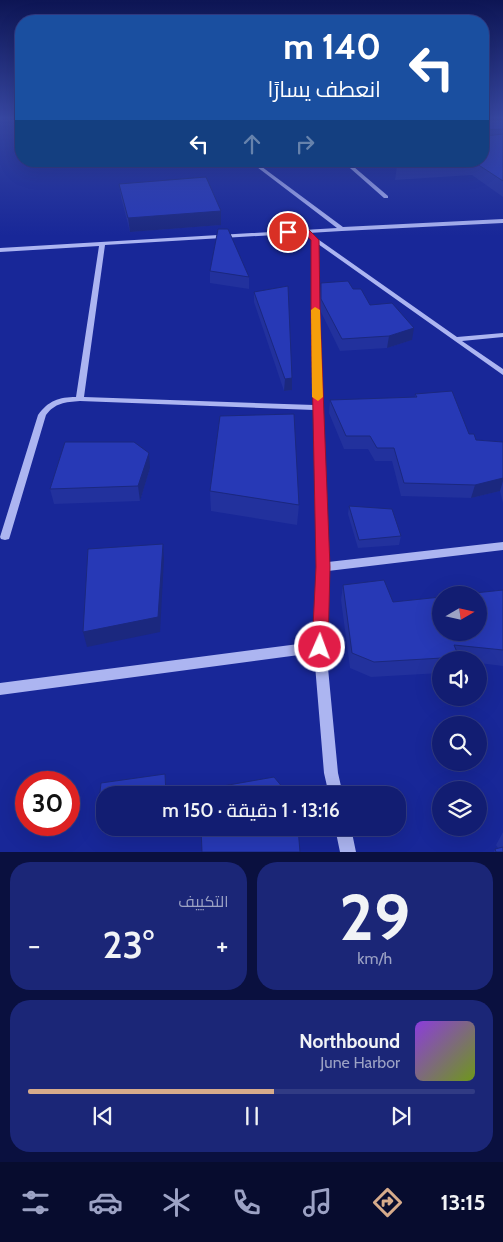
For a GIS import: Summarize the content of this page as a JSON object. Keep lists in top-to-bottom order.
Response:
{
  "north": "right",
  "page": {
    "turn": ["140 m", "انعطف يسارًا"],
    "limit": "30",
    "trip": "13:16 · 1 دقيقة · 150 m",
    "tile": [
      ["29", "km/h"],
      "التكييف"
    ],
    "heat": ["−", "23°", "+"],
    "song": ["Northbound", "June Harbor"],
    "tabs": "13:15"
  }
}
